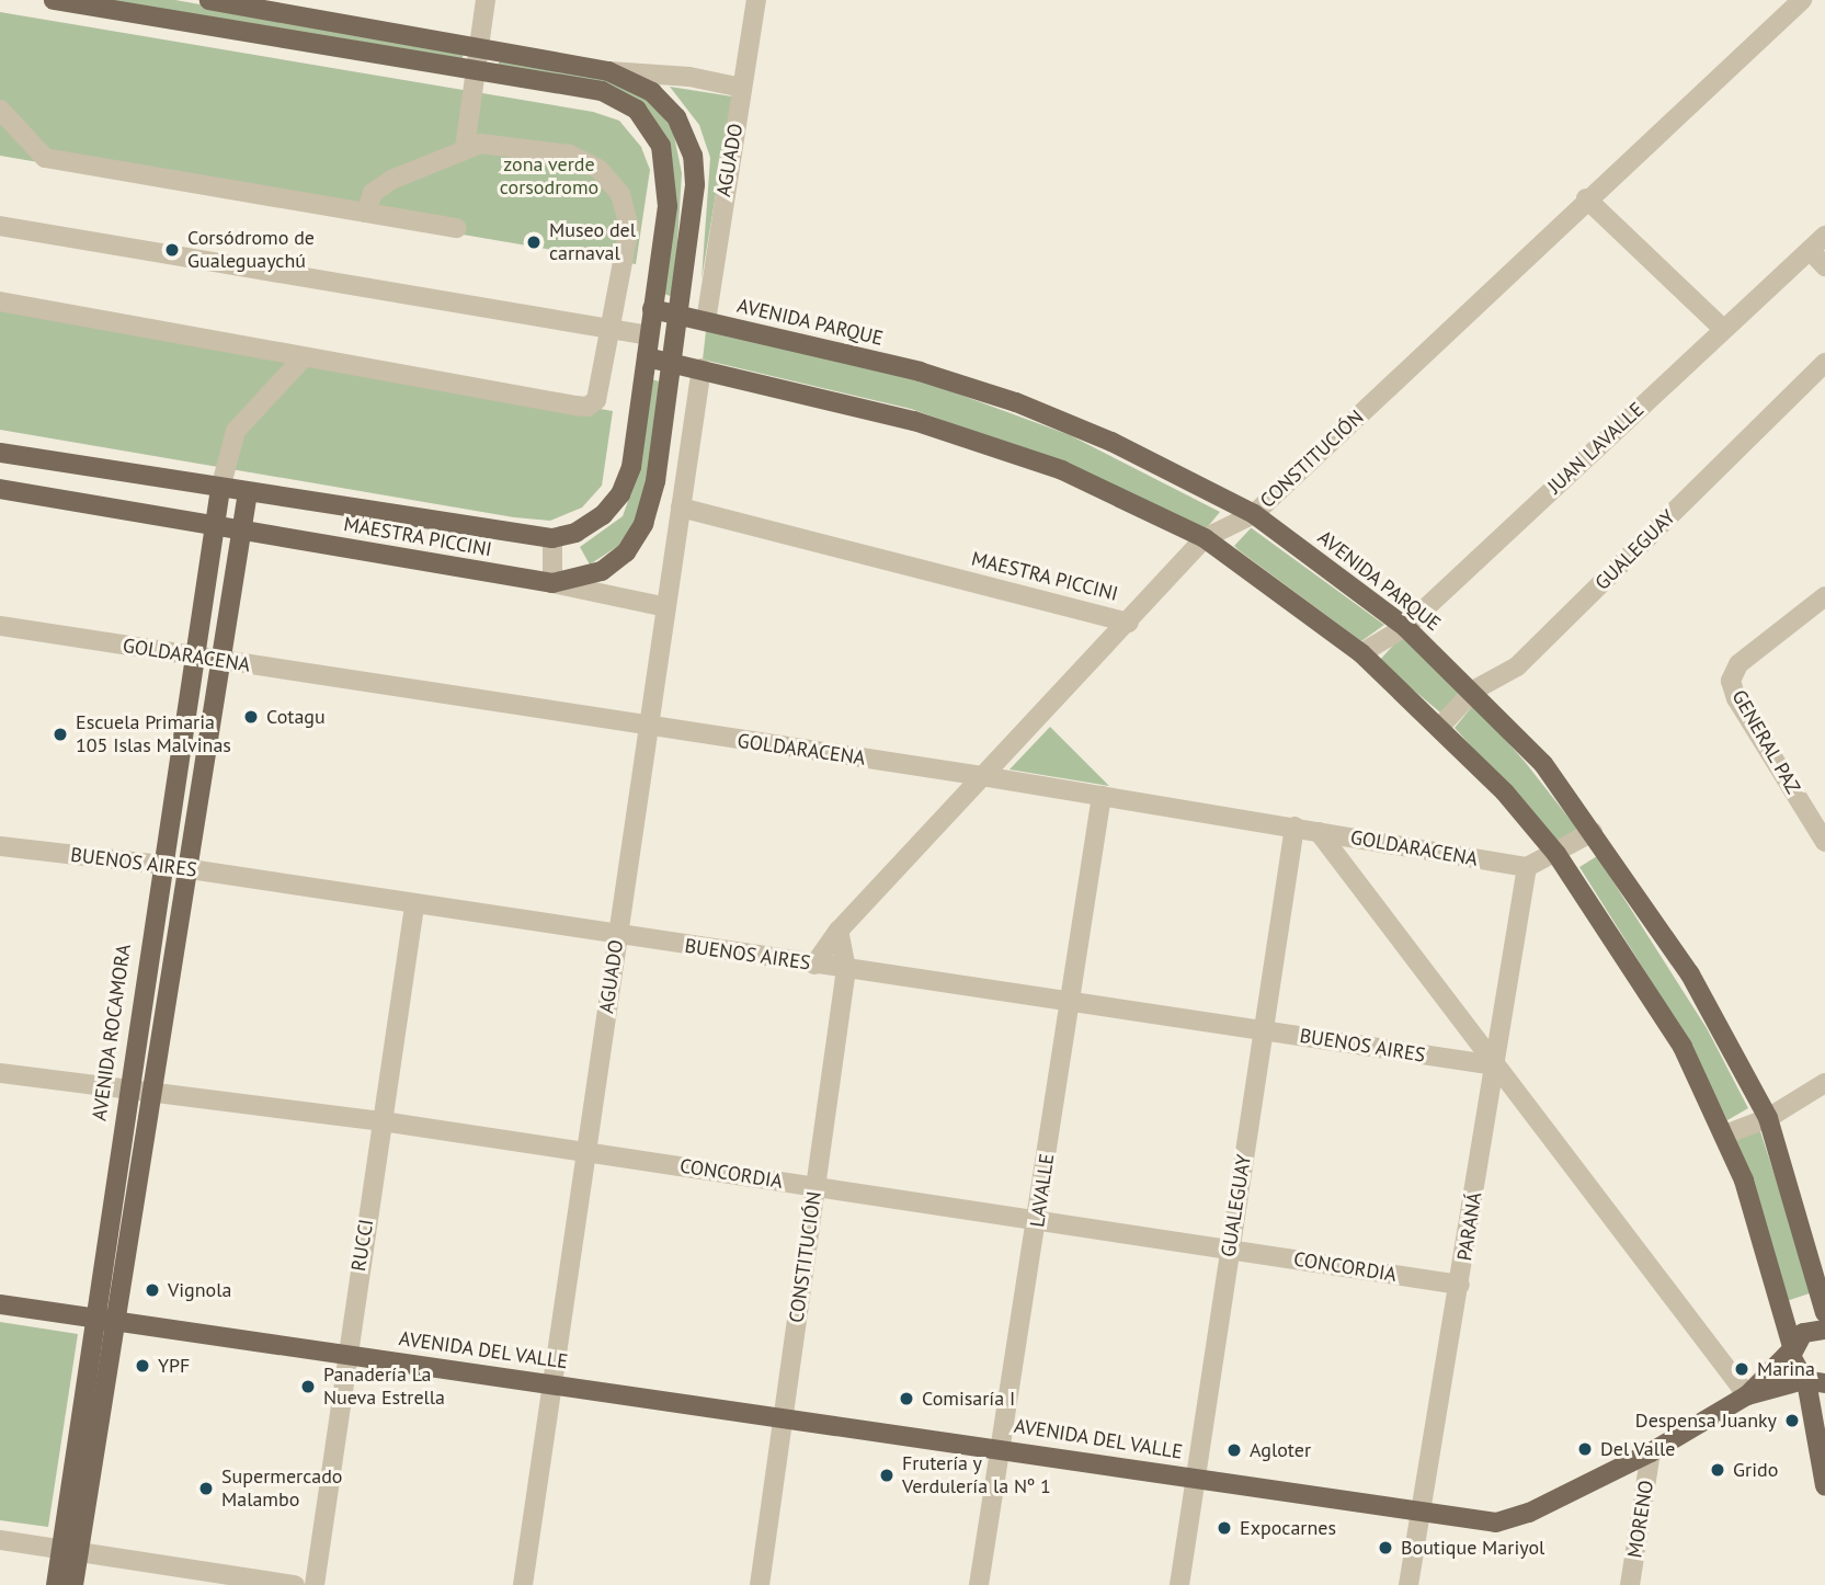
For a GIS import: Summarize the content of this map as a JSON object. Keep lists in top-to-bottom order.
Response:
{
  "streets": {
    "main road": [
      "AVENIDA PARQUE",
      "MAESTRA PICCINI",
      "AVENIDA ROCAMORA",
      "AVENIDA DEL VALLE"
    ],
    "street": [
      "AGUADO",
      "JUAN LAVALLE",
      "CONSTITUCIÓN",
      "GUALEGUAY",
      "GOLDARACENA",
      "GENERAL PAZ",
      "BUENOS AIRES",
      "CONCORDIA",
      "LAVALLE",
      "PARANÁ",
      "RUCCI",
      "MORENO"
    ]
  },
  "crossings": [
    ["AGUADO", "AVENIDA PARQUE"],
    ["AGUADO", "MAESTRA PICCINI"],
    ["AGUADO", "GOLDARACENA"],
    ["AGUADO", "BUENOS AIRES"],
    ["AGUADO", "CONCORDIA"],
    ["AGUADO", "AVENIDA DEL VALLE"],
    ["AVENIDA PARQUE", "JUAN LAVALLE"],
    ["AVENIDA PARQUE", "CONSTITUCIÓN"],
    ["AVENIDA PARQUE", "MAESTRA PICCINI"],
    ["AVENIDA PARQUE", "GUALEGUAY"],
    ["CONSTITUCIÓN", "MAESTRA PICCINI"],
    ["CONSTITUCIÓN", "GOLDARACENA"],
    ["CONSTITUCIÓN", "BUENOS AIRES"],
    ["CONSTITUCIÓN", "CONCORDIA"],
    ["CONSTITUCIÓN", "AVENIDA DEL VALLE"],
    ["MAESTRA PICCINI", "AVENIDA ROCAMORA"],
    ["GUALEGUAY", "GOLDARACENA"],
    ["GUALEGUAY", "BUENOS AIRES"],
    ["GUALEGUAY", "CONCORDIA"],
    ["GUALEGUAY", "AVENIDA DEL VALLE"],
    ["GOLDARACENA", "AVENIDA ROCAMORA"],
    ["GOLDARACENA", "LAVALLE"],
    ["GOLDARACENA", "PARANÁ"],
    ["BUENOS AIRES", "AVENIDA ROCAMORA"],
    ["BUENOS AIRES", "LAVALLE"],
    ["BUENOS AIRES", "PARANÁ"],
    ["BUENOS AIRES", "RUCCI"],
    ["AVENIDA ROCAMORA", "CONCORDIA"],
    ["AVENIDA ROCAMORA", "AVENIDA DEL VALLE"],
    ["CONCORDIA", "LAVALLE"],
    ["CONCORDIA", "PARANÁ"],
    ["CONCORDIA", "RUCCI"],
    ["LAVALLE", "AVENIDA DEL VALLE"],
    ["PARANÁ", "AVENIDA DEL VALLE"],
    ["RUCCI", "AVENIDA DEL VALLE"],
    ["AVENIDA DEL VALLE", "MORENO"]
  ],
  "parks": ["zona verde corsodromo"],
  "places": [
    "Museo del carnaval",
    "Corsódromo de Gualeguaychú",
    "Cotagu",
    "Escuela Primaria 105 Islas Malvinas",
    "Vignola",
    "YPF",
    "Marina",
    "Panadería La Nueva Estrella",
    "Comisaría I",
    "Despensa Juanky",
    "Del Valle",
    "Agloter",
    "Grido",
    "Frutería y Verdulería la Nº 1",
    "Supermercado Malambo",
    "Expocarnes",
    "Boutique Mariyol"
  ]
}
